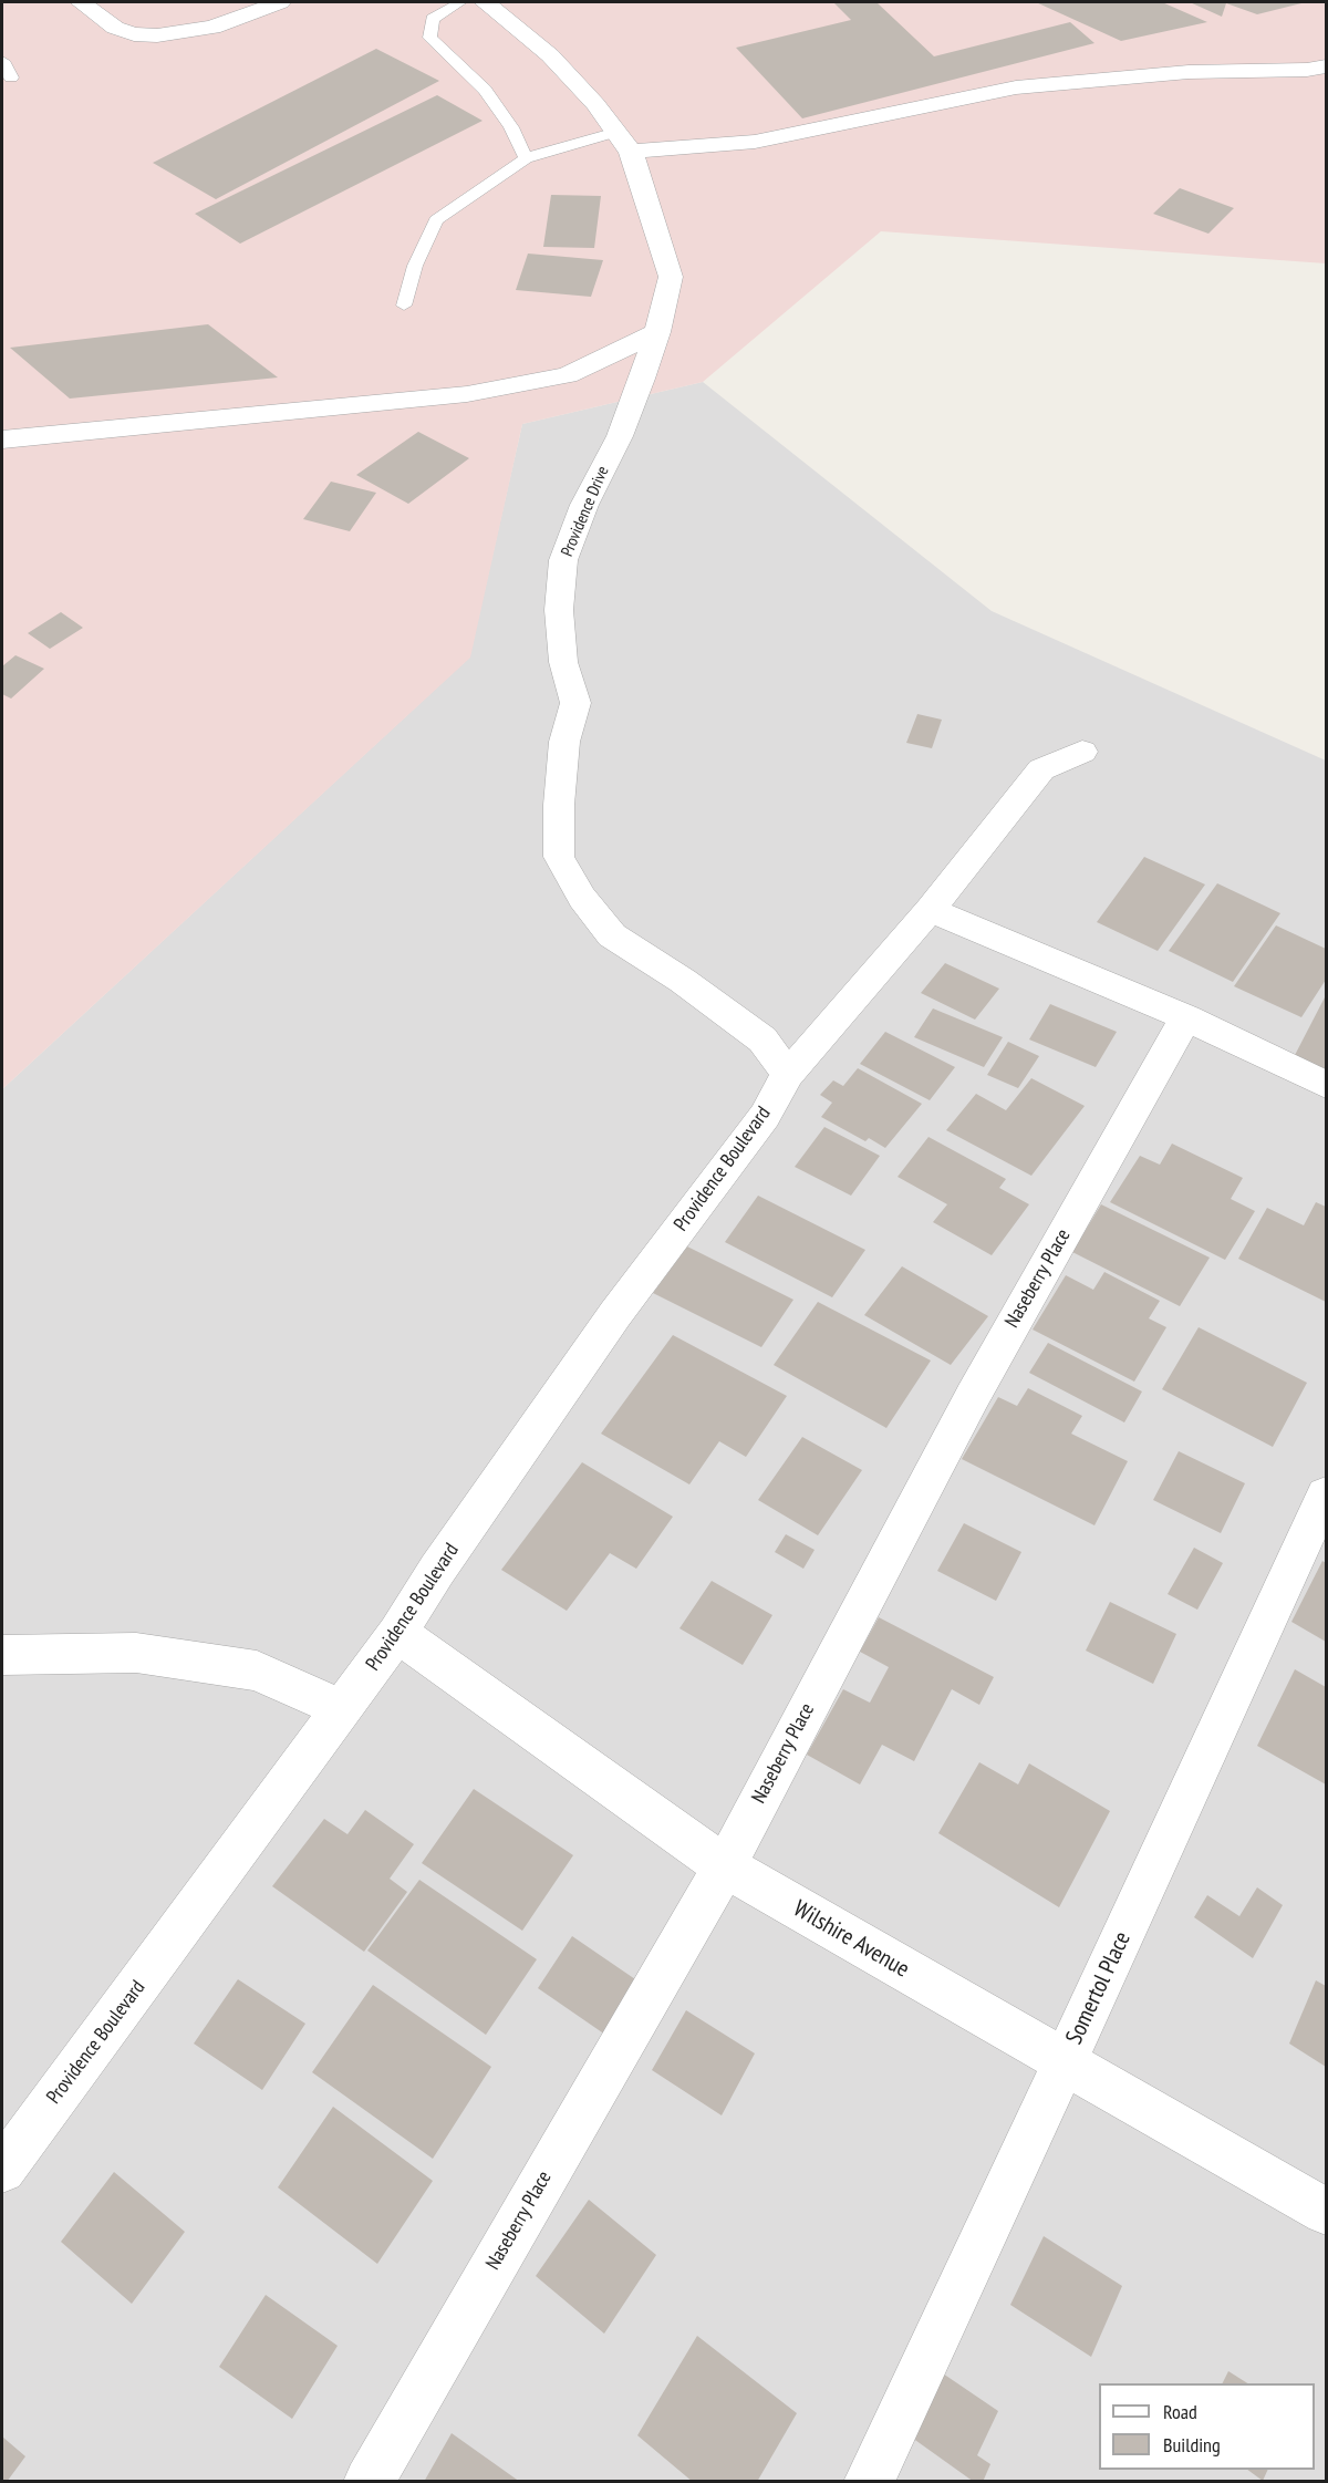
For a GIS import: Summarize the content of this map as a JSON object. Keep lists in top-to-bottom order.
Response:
{
  "streets": {
    "street": [
      "Providence Drive",
      "Providence Boulevard",
      "Naseberry Place",
      "Wilshire Avenue",
      "Somertol Place"
    ]
  },
  "crossings": [
    ["Providence Drive", "Providence Boulevard"],
    ["Providence Boulevard", "Wilshire Avenue"],
    ["Naseberry Place", "Wilshire Avenue"],
    ["Wilshire Avenue", "Somertol Place"]
  ],
  "legend": ["Road", "Building"]
}
